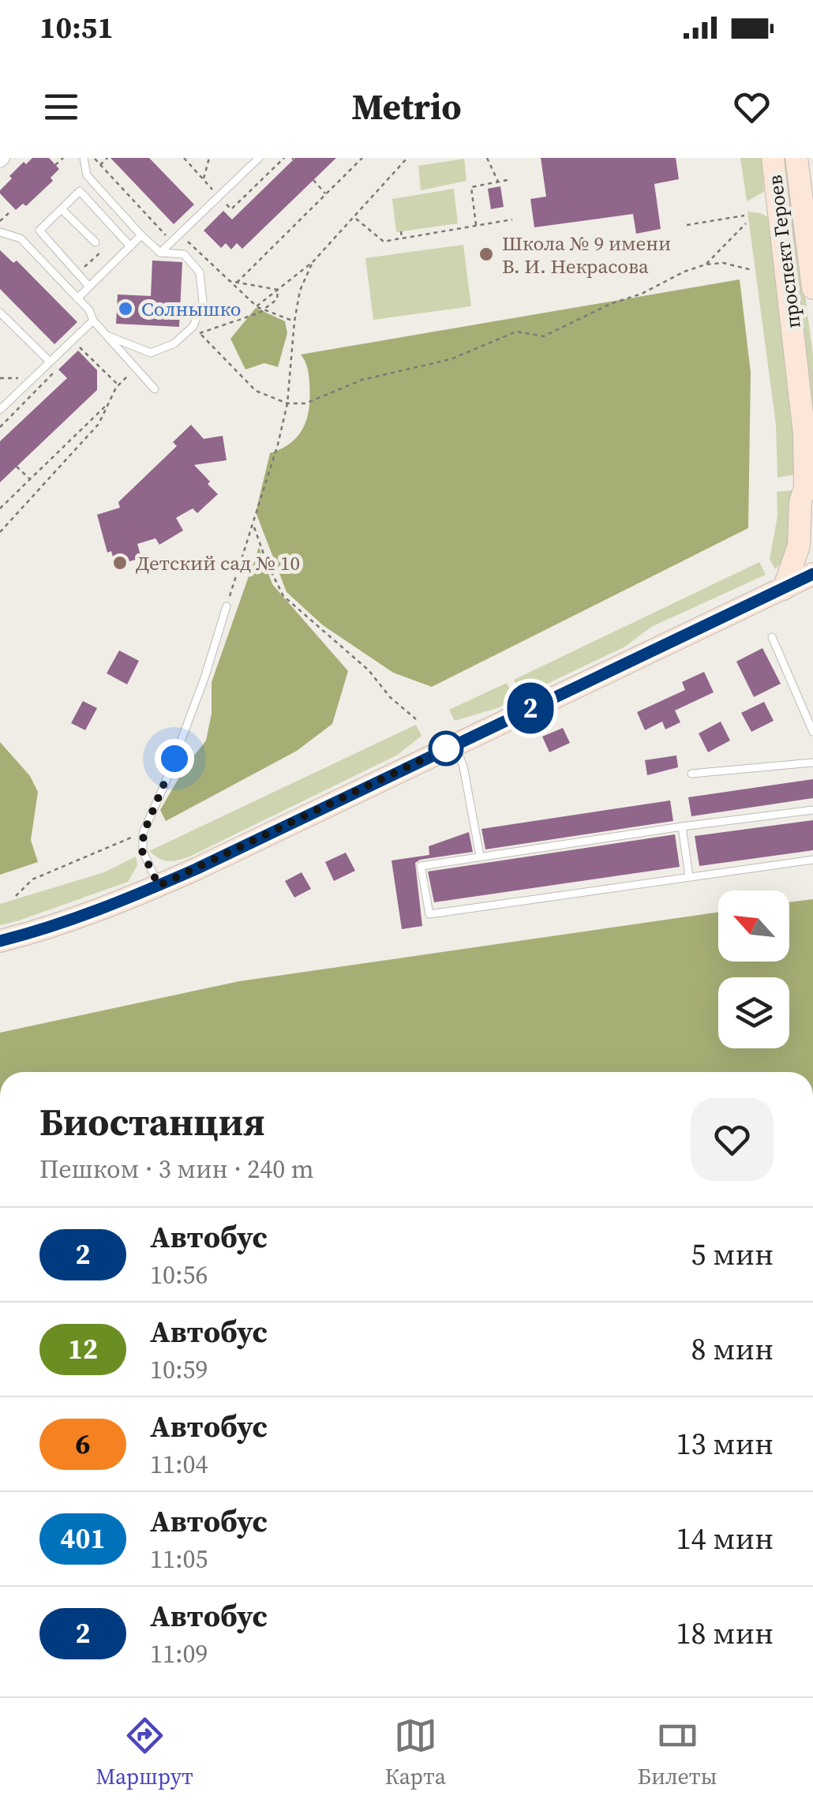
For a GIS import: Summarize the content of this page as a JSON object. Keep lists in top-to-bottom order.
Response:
{
  "streets": {
    "main road": ["проспект Героев"]
  },
  "places": ["Школа № 9 имени В. И. Некрасова", "Солнышко", "Детский сад № 10"],
  "lines": ["bus line 2"],
  "north": "top left",
  "page": {
    "status": "10:51",
    "header": "Metrio",
    "on_map": "2",
    "heading": ["Биостанция", "Пешком · 3 мин · 240 m"],
    "list": [
      {
        "mark": "2",
        "name": "Автобус",
        "note": "10:56",
        "value": "5 мин"
      },
      {
        "mark": "12",
        "name": "Автобус",
        "note": "10:59",
        "value": "8 мин"
      },
      {
        "mark": "6",
        "name": "Автобус",
        "note": "11:04",
        "value": "13 мин"
      },
      {
        "mark": "401",
        "name": "Автобус",
        "note": "11:05",
        "value": "14 мин"
      },
      {
        "mark": "2",
        "name": "Автобус",
        "note": "11:09",
        "value": "18 мин"
      }
    ],
    "tabs": ["Маршрут", "Карта", "Билеты"]
  }
}
